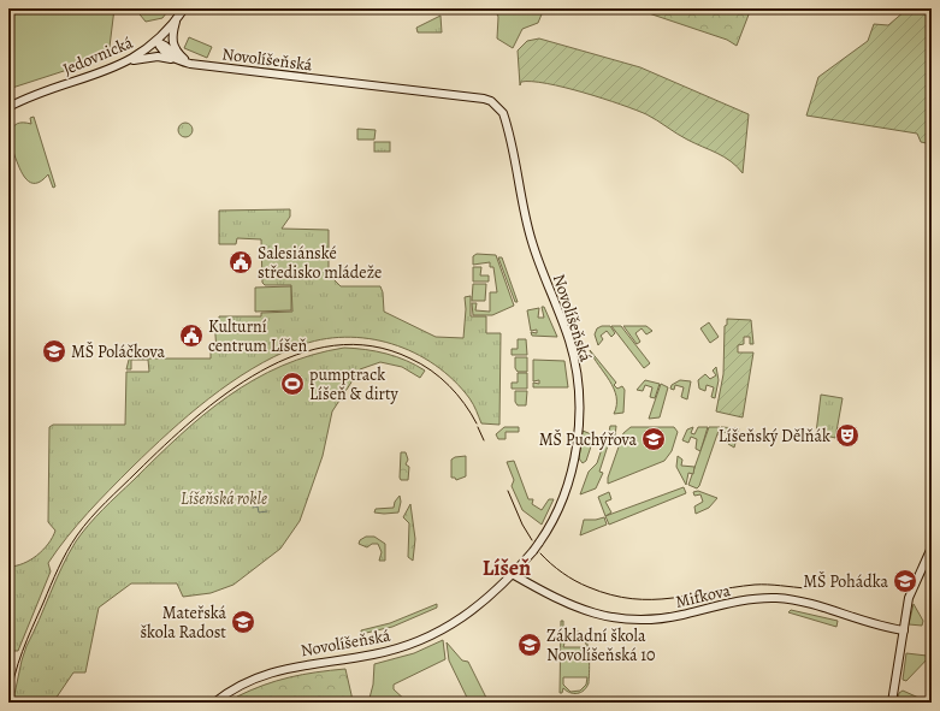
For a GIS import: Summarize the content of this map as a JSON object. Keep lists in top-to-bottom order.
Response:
{
  "streets": {
    "street": ["Jedovnická", "Novolíšeňská", "Mifkova"]
  },
  "crossings": [
    ["Jedovnická", "Novolíšeňská"],
    ["Novolíšeňská", "Mifkova"]
  ],
  "districts": ["Líšeň"],
  "parks": ["Líšeňská rokle"],
  "places": {
    "public building": ["Salesiánské středisko mládeže", "Kulturní centrum Líšeň"],
    "school or university": [
      "MŠ Poláčkova",
      "MŠ Puchýřova",
      "MŠ Pohádka",
      "Mateřská škola Radost",
      "Základní škola Novolíšeňská 10"
    ],
    "sports": ["pumptrack Líšeň & dirty"],
    "theatre": ["Líšeňský Dělňák"]
  }
}
